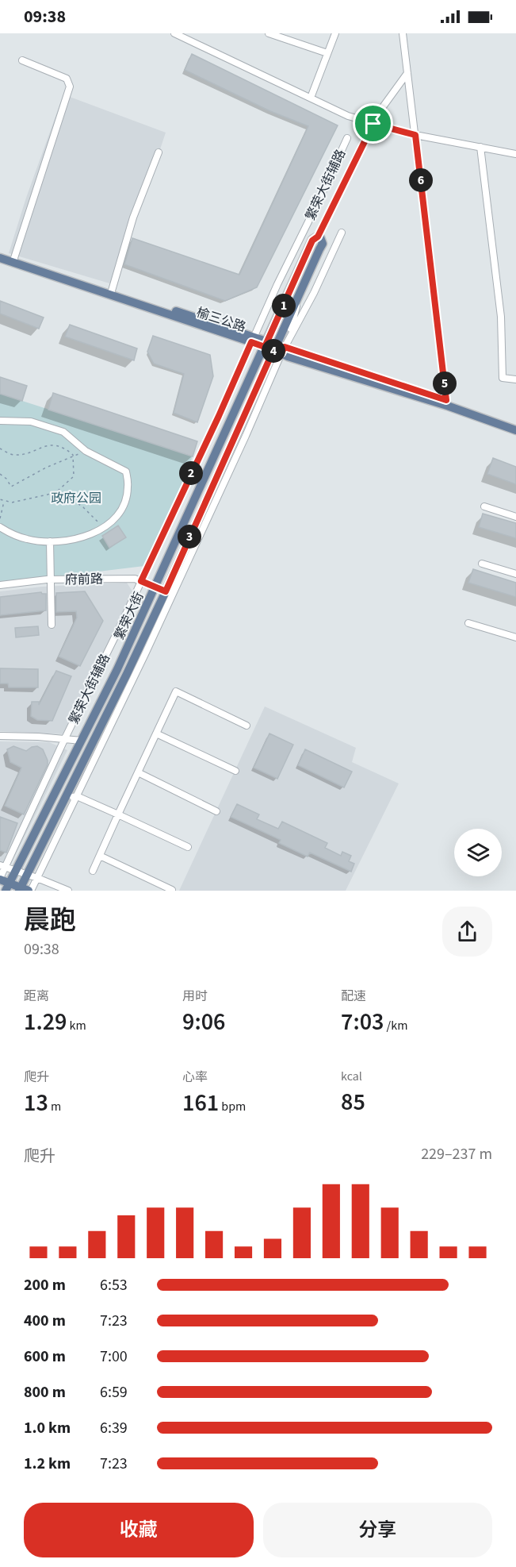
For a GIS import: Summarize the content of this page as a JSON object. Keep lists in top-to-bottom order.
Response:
{
  "streets": {
    "main road": ["榆三公路", "繁荣大街"],
    "street": ["繁荣大街辅路", "府前路"]
  },
  "crossings": [
    ["繁荣大街辅路", "榆三公路"],
    ["繁荣大街辅路", "府前路"],
    ["榆三公路", "繁荣大街"],
    ["府前路", "繁荣大街"]
  ],
  "parks": ["政府公园"],
  "page": {
    "status": "09:38",
    "pins": [
      "6",
      "1",
      "4",
      "5",
      "2",
      "3"
    ],
    "heading": ["晨跑", "09:38"],
    "stats": [
      ["距离", "1.29 km"],
      ["用时", "9:06"],
      ["配速", "7:03 /km"],
      ["爬升", "13 m"],
      ["心率", "161 bpm"],
      ["kcal", "85"]
    ],
    "chart": ["爬升", "229–237 m"],
    "list": [
      {
        "name": "200 m",
        "note": "6:53"
      },
      {
        "name": "400 m",
        "note": "7:23"
      },
      {
        "name": "600 m",
        "note": "7:00"
      },
      {
        "name": "800 m",
        "note": "6:59"
      },
      {
        "name": "1.0 km",
        "note": "6:39"
      },
      {
        "name": "1.2 km",
        "note": "7:23"
      }
    ],
    "buttons": ["收藏", "分享"]
  }
}
